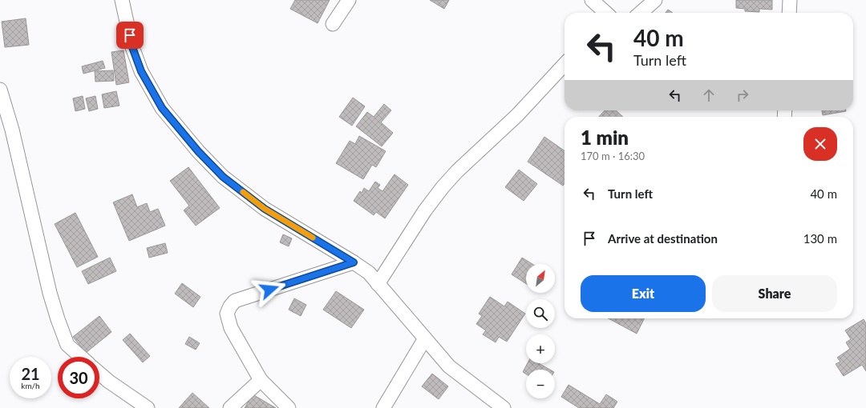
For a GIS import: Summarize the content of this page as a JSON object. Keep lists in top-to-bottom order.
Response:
{
  "north": "top right",
  "page": {
    "turn": ["40 m", "Turn left"],
    "heading": ["1 min", "170 m · 16:30"],
    "list": [
      {
        "name": "Turn left",
        "value": "40 m"
      },
      {
        "name": "Arrive at destination",
        "value": "130 m"
      }
    ],
    "map_buttons": ["+", "−"],
    "buttons": ["Exit", "Share"],
    "speed": "21 km/h",
    "limit": "30"
  }
}
